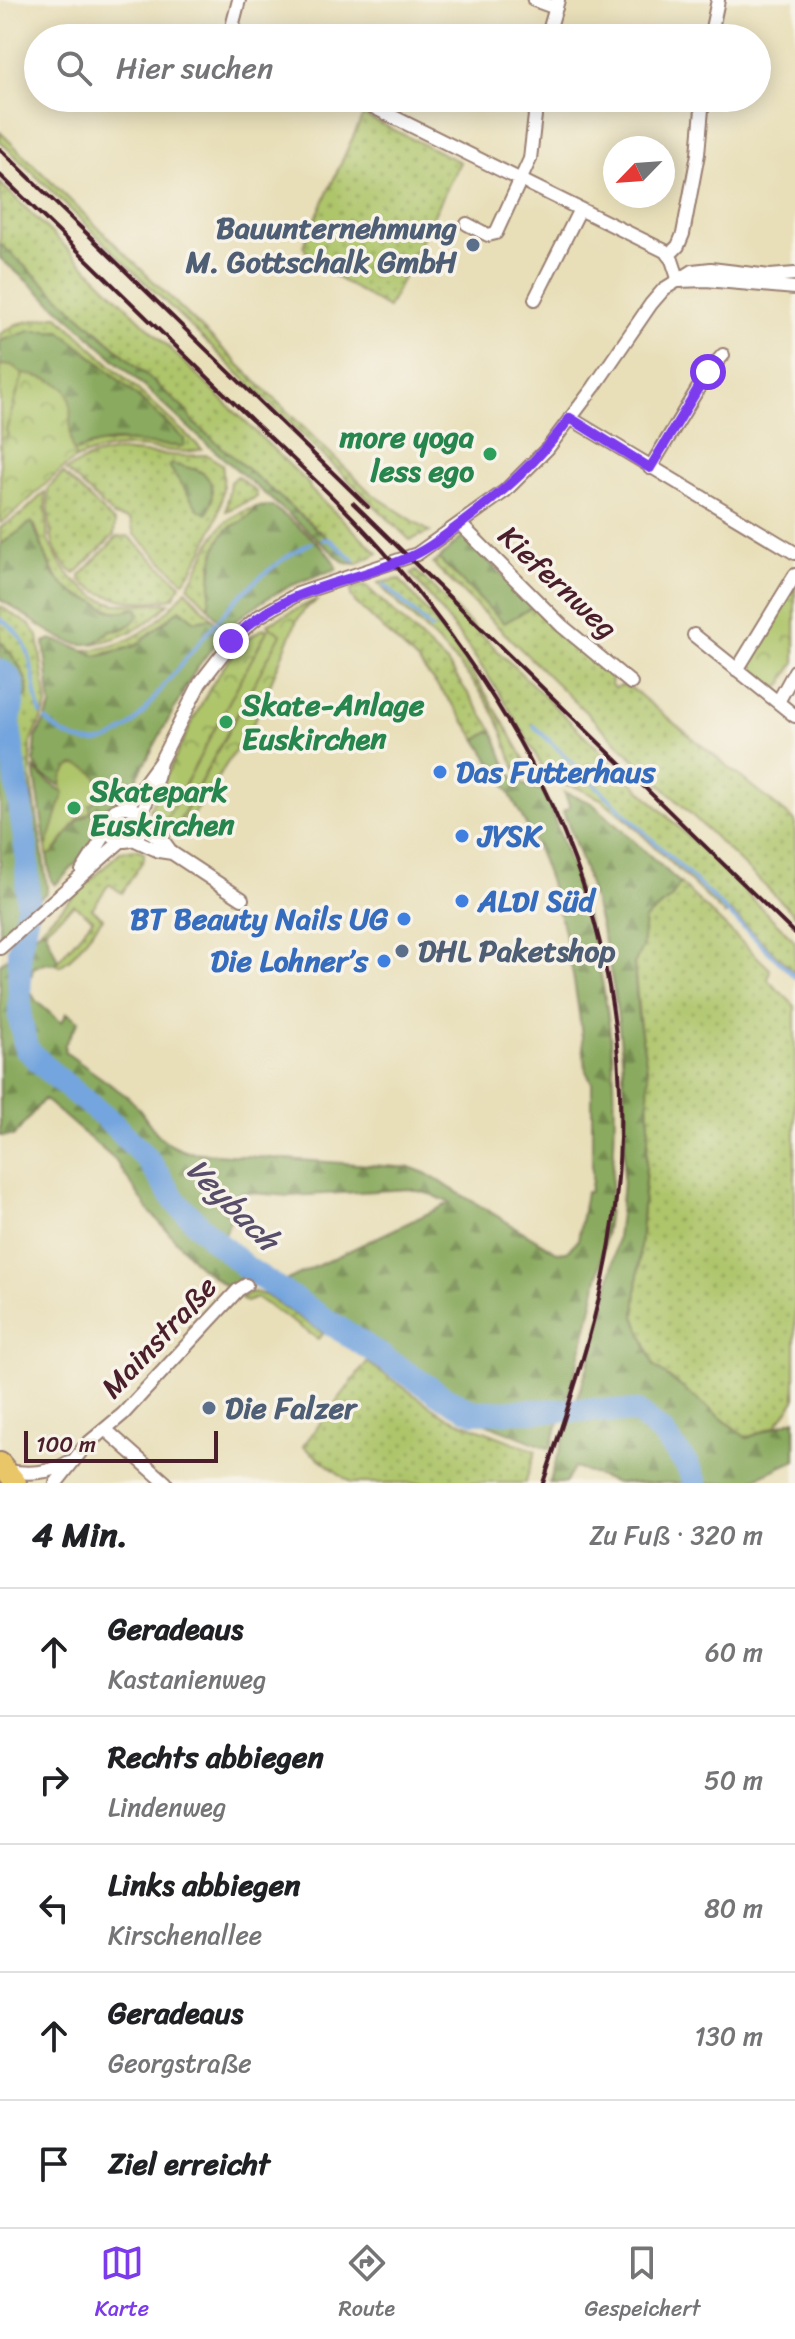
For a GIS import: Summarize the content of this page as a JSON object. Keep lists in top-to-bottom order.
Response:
{
  "streets": {
    "street": ["Kiefernweg", "Mainstraße"]
  },
  "water": ["Veybach"],
  "places": [
    "Bauunternehmung M. Gottschalk GmbH",
    "more yoga less ego",
    "Skate-Anlage Euskirchen",
    "Das Futterhaus",
    "Skatepark Euskirchen",
    "JYSK",
    "ALDI Süd",
    "BT Beauty Nails UG",
    "DHL Paketshop",
    "Die Lohner’s",
    "Die Falzer"
  ],
  "scale_bar": "100 m",
  "north": "bottom left",
  "page": {
    "search": "Hier suchen",
    "scale": "100 m",
    "heading": ["4 Min.", "Zu Fuß · 320 m"],
    "list": [
      ["Geradeaus", "Kastanienweg", "60 m"],
      ["Rechts abbiegen", "Lindenweg", "50 m"],
      ["Links abbiegen", "Kirschenallee", "80 m"],
      ["Geradeaus", "Georgstraße", "130 m"],
      "Ziel erreicht"
    ],
    "nav": ["Karte", "Route", "Gespeichert"]
  }
}
